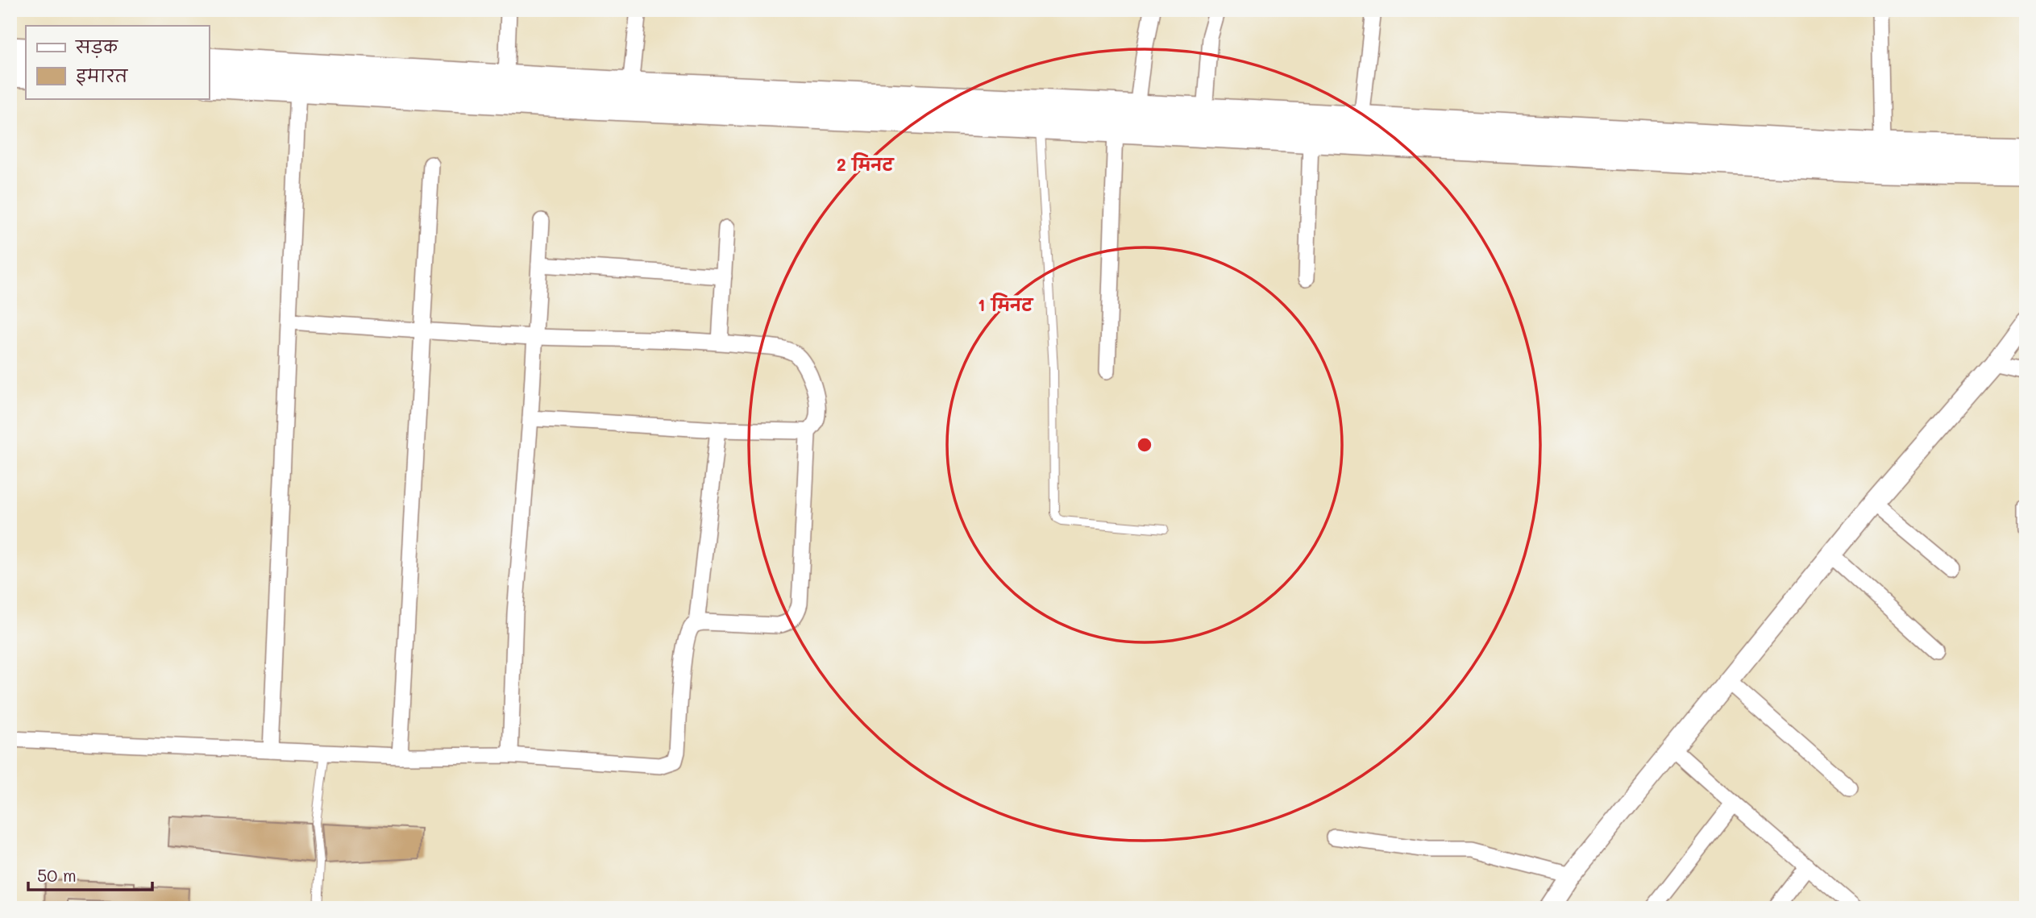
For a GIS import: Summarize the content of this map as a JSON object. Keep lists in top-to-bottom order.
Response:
{
  "legend": ["सड़क", "इमारत"],
  "scale_bar": "50 m",
  "rings": ["2 मिनट", "1 मिनट"]
}
